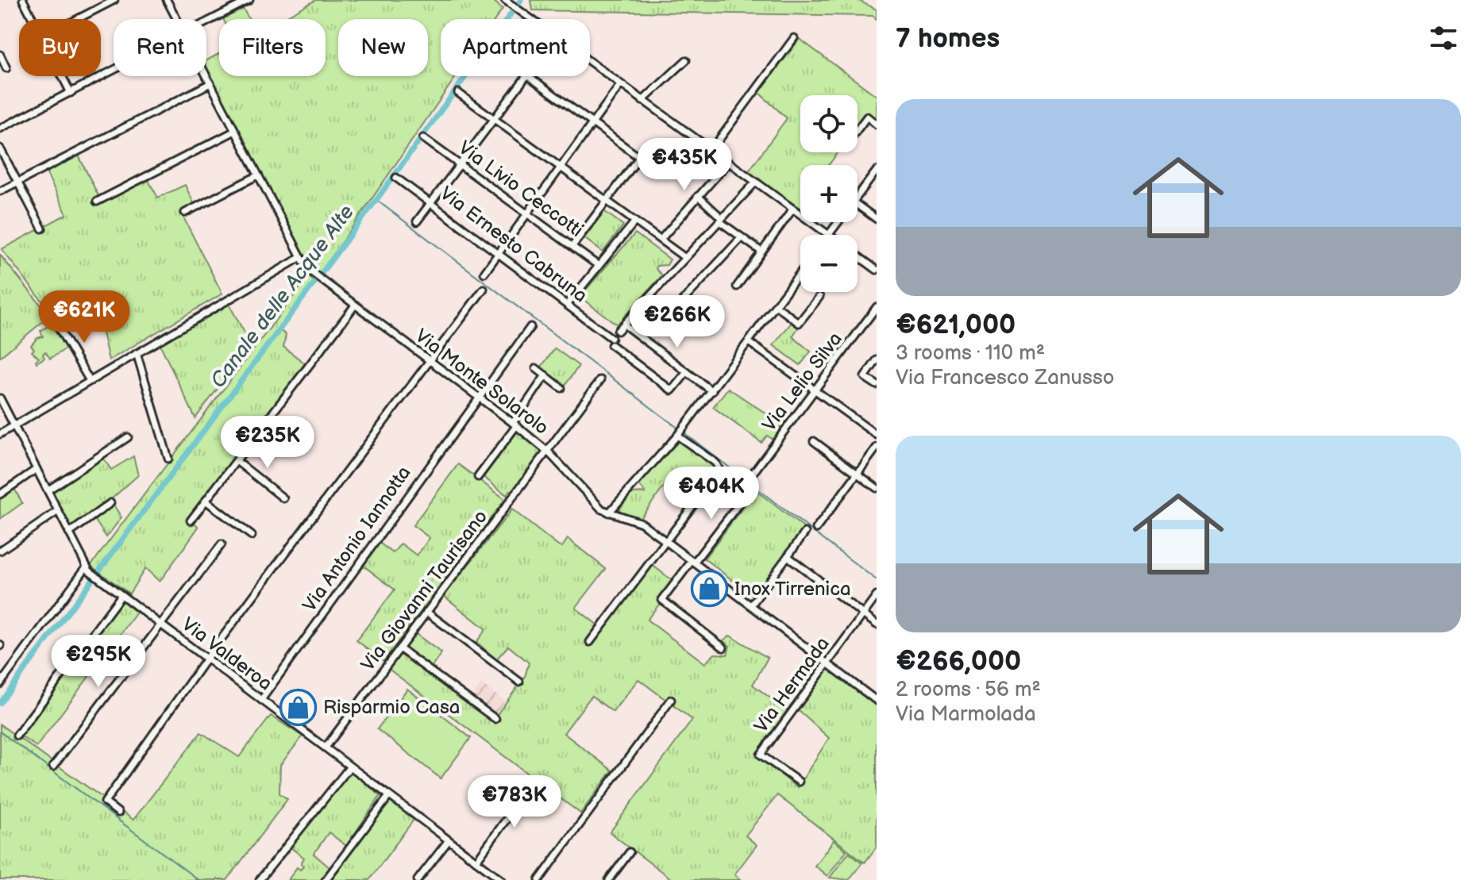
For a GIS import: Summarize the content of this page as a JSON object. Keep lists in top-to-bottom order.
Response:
{
  "streets": {
    "street": [
      "Via Livio Ceccotti",
      "Via Ernesto Cabruna",
      "Via Monte Solarolo",
      "Via Lelio Silva",
      "Via Antonio Iannotta",
      "Via Giovanni Taurisano",
      "Via Valderoa",
      "Via Hermada"
    ]
  },
  "crossings": [
    ["Via Monte Solarolo", "Via Antonio Iannotta"],
    ["Via Monte Solarolo", "Via Giovanni Taurisano"],
    ["Via Monte Solarolo", "Via Hermada"],
    ["Via Antonio Iannotta", "Via Valderoa"],
    ["Via Giovanni Taurisano", "Via Valderoa"]
  ],
  "water": ["Canale delle Acque Alte"],
  "places": {
    "shop": ["Inox Tirrenica", "Risparmio Casa"]
  },
  "page": {
    "heading": "7 homes",
    "chip": [
      "Buy",
      "Rent",
      "Filters",
      "New",
      "Apartment"
    ],
    "list": [
      {
        "name": "€621,000",
        "note": "3 rooms · 110 m² · Via Francesco Zanusso"
      },
      {
        "name": "€266,000",
        "note": "2 rooms · 56 m² · Via Marmolada"
      }
    ],
    "map_buttons": ["+", "−"],
    "price": [
      "€435K",
      "€621K",
      "€266K",
      "€235K",
      "€404K",
      "€295K",
      "€783K"
    ]
  }
}
